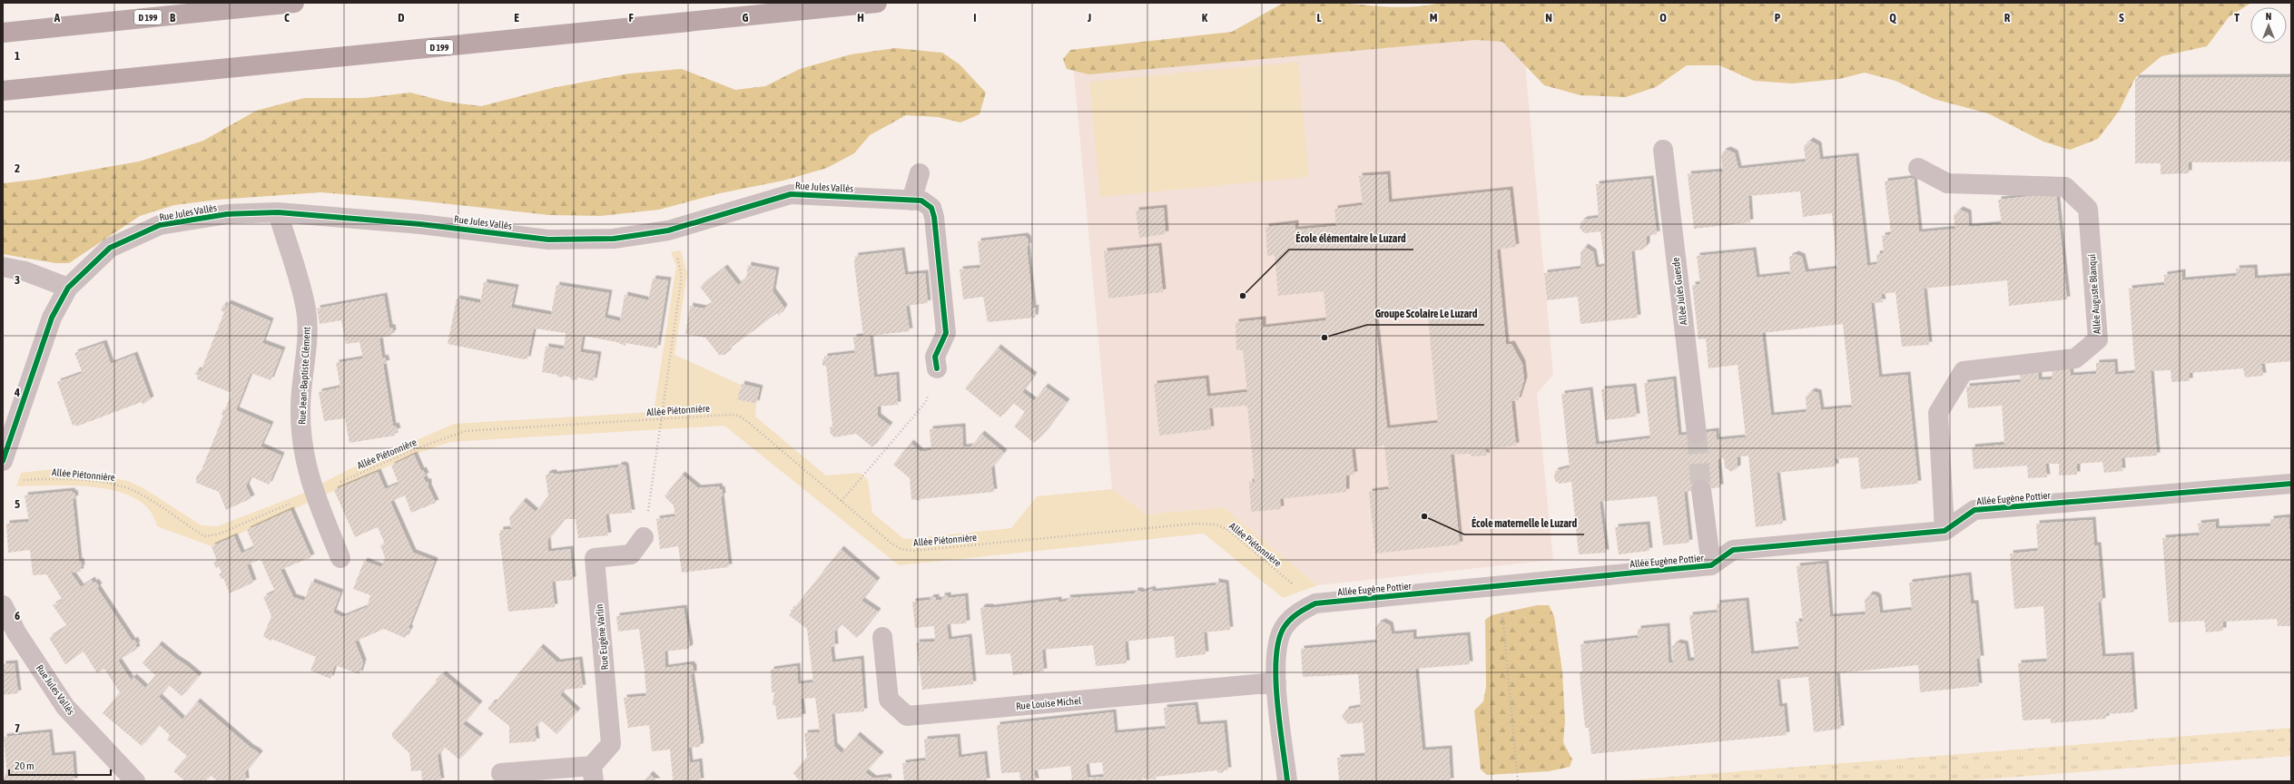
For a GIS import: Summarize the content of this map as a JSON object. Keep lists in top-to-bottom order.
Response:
{
  "streets": {
    "highway": ["D 199"],
    "street": [
      "Rue Jules Vallès",
      "Allée Jules Guesde",
      "Allée Auguste Blanqui",
      "Rue Jean-Baptiste Clément",
      "Allée Eugène Pottier",
      "Rue Eugène Varlin",
      "Rue Louise Michel"
    ],
    "path": ["Allée Piétonnière"]
  },
  "crossings": [
    ["Rue Jules Vallès", "Rue Jean-Baptiste Clément"],
    ["Allée Auguste Blanqui", "Allée Eugène Pottier"],
    ["Rue Jean-Baptiste Clément", "Allée Piétonnière"],
    ["Allée Piétonnière", "Allée Eugène Pottier"],
    ["Allée Eugène Pottier", "Rue Louise Michel"]
  ],
  "places": ["École élémentaire le Luzard", "Groupe Scolaire Le Luzard", "École maternelle le Luzard"],
  "scale_bar": "20 m",
  "north": "top",
  "grid": {
    "columns": [
      "A",
      "B",
      "C",
      "D",
      "E",
      "F",
      "G",
      "H",
      "I",
      "J",
      "K",
      "L",
      "M",
      "N",
      "O",
      "P",
      "Q",
      "R",
      "S",
      "T"
    ],
    "rows": [
      "1",
      "2",
      "3",
      "4",
      "5",
      "6",
      "7"
    ]
  }
}
